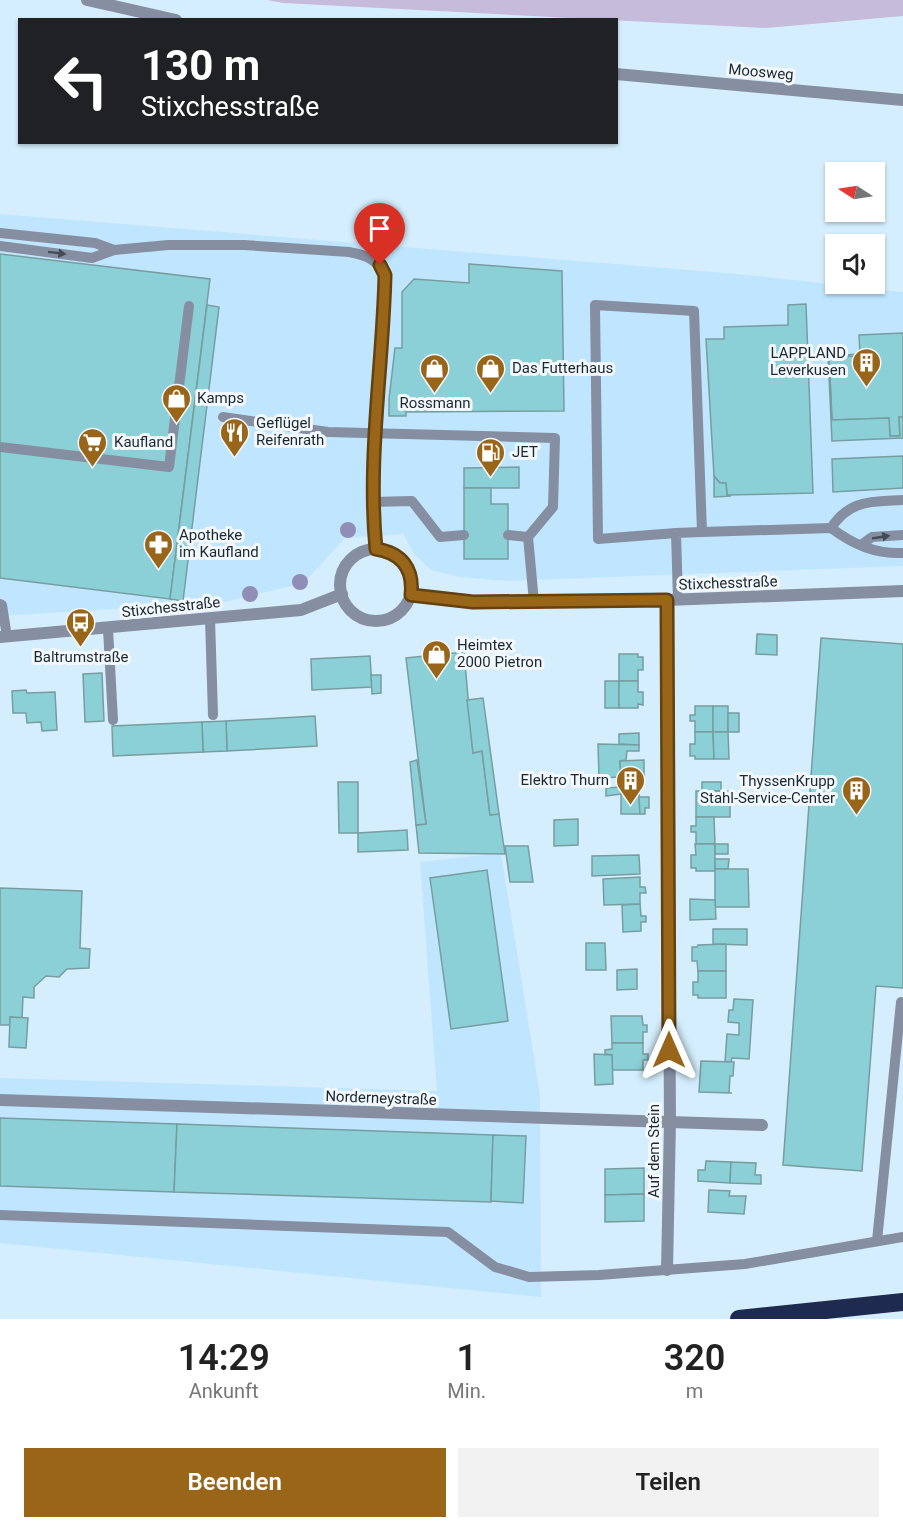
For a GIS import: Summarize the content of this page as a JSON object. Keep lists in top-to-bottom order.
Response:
{
  "streets": {
    "street": [
      "Moosweg",
      "Stixchesstraße",
      "Norderneystraße",
      "Auf dem Stein"
    ]
  },
  "crossings": [
    ["Stixchesstraße", "Auf dem Stein"],
    ["Norderneystraße", "Auf dem Stein"]
  ],
  "places": {
    "building": ["LAPPLAND Leverkusen", "Elektro Thurn", "ThyssenKrupp Stahl-Service-Center"],
    "shop": [
      "Rossmann",
      "Das Futterhaus",
      "Kamps",
      "Heimtex 2000 Pietron"
    ],
    "restaurant": ["Geflügel Reifenrath"],
    "supermarket": ["Kaufland"],
    "fuel station": ["JET"],
    "pharmacy": ["Apotheke im Kaufland"],
    "bus stop": ["Baltrumstraße"]
  },
  "north": "left",
  "page": {
    "turn": ["130 m", "Stixchesstraße"],
    "eta": [
      "14:29",
      "Ankunft",
      "1",
      "Min.",
      "320",
      "m"
    ],
    "buttons": ["Beenden", "Teilen"]
  }
}
